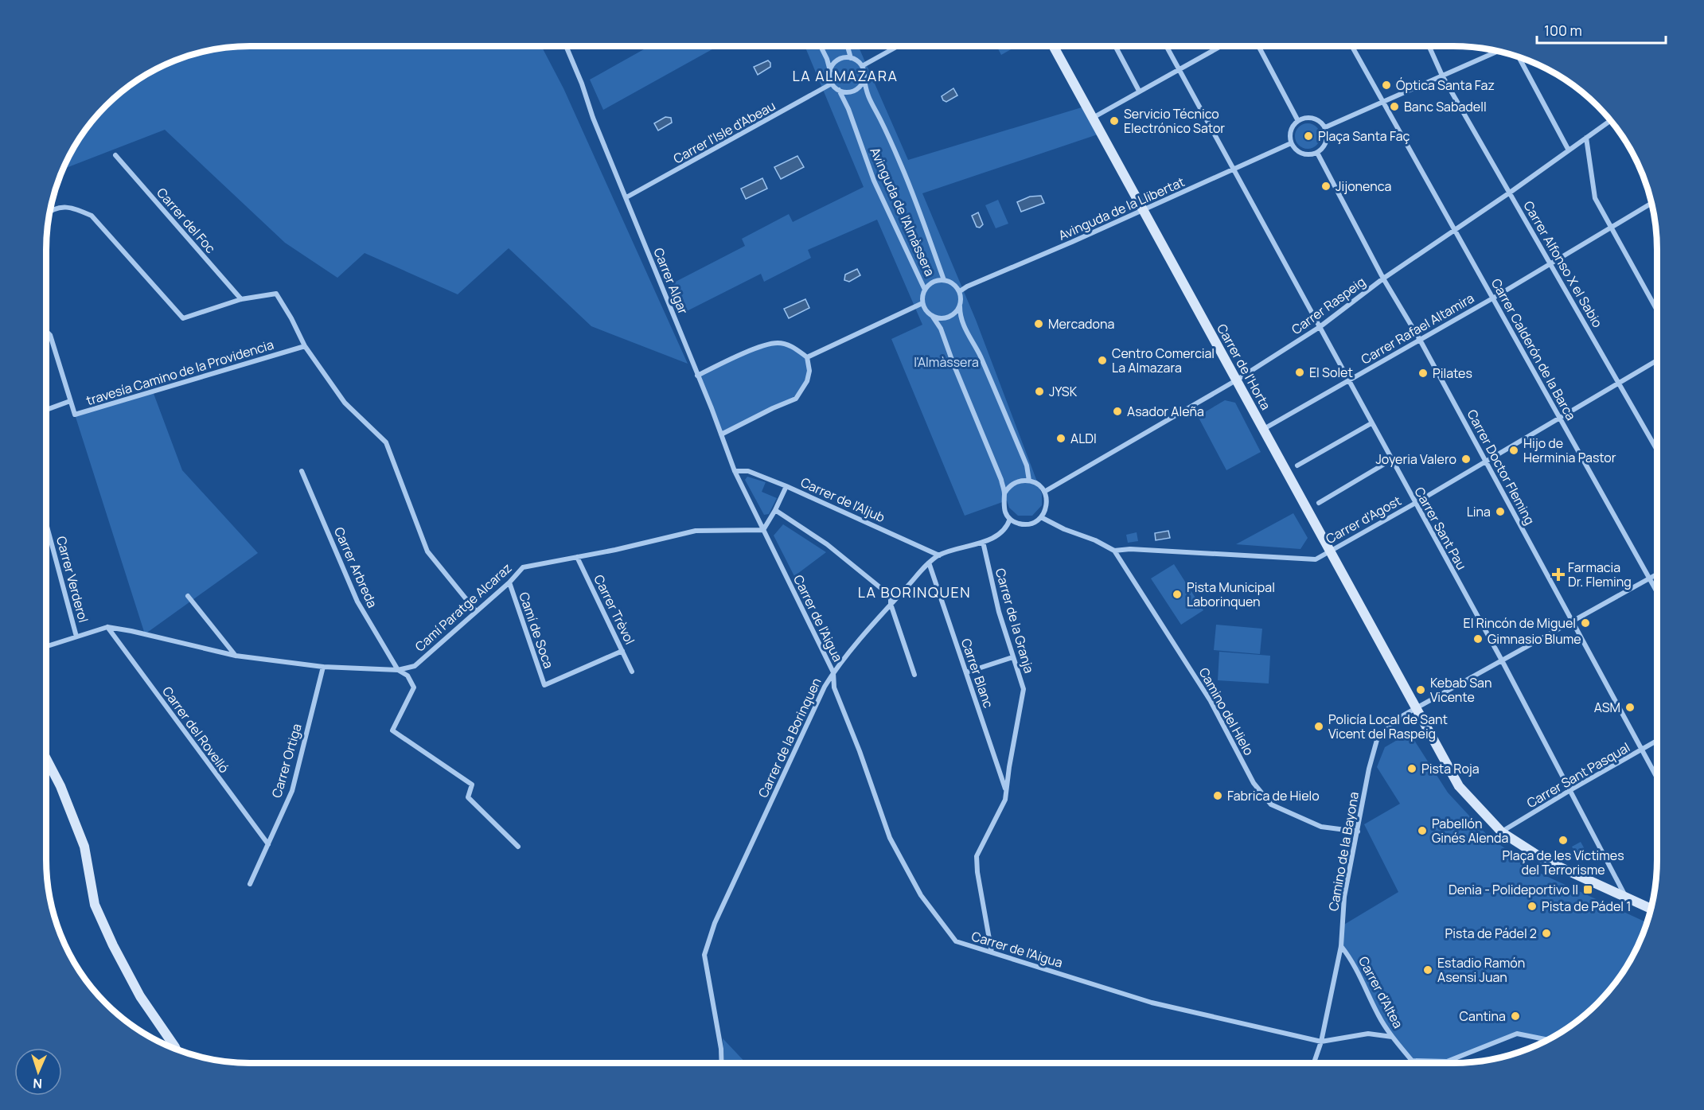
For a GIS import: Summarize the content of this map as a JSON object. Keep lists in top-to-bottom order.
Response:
{
  "streets": {
    "street": [
      "Carrer l'Isle d'Abeau",
      "Avinguda de la Llibertat",
      "Avinguda de l'Almàssera",
      "Carrer del Foc",
      "Carrer Alfonso X el Sabio",
      "Carrer Algar",
      "Carrer Raspeig",
      "Carrer Rafael Altamira",
      "Carrer Calderón de la Barca",
      "Carrer de l'Horta",
      "travesía Camino de la Providencia",
      "Carrer Doctor Fleming",
      "Carrer de l'Aljub",
      "Carrer d'Agost",
      "Carrer Sant Pau",
      "Carrer Arbreda",
      "Carrer Verderol",
      "Camí Paratge Alcaraz",
      "Carrer Trèvol",
      "Carrer de l'Aigua",
      "Carrer de la Granja",
      "Camí de Soca",
      "Carrer Blanc",
      "Camino del Hielo",
      "Carrer del Rovelló",
      "Carrer de la Borinquen",
      "Carrer Ortiga",
      "Carrer Sant Pasqual",
      "Camino de la Bayona",
      "Carrer d'Altea"
    ]
  },
  "crossings": [
    ["Carrer l'Isle d'Abeau", "Avinguda de l'Almàssera"],
    ["Carrer l'Isle d'Abeau", "Carrer Algar"],
    ["Avinguda de la Llibertat", "Avinguda de l'Almàssera"],
    ["Avinguda de la Llibertat", "Carrer de l'Horta"],
    ["Avinguda de la Llibertat", "Carrer Doctor Fleming"],
    ["Avinguda de la Llibertat", "Carrer Sant Pau"],
    ["Carrer Alfonso X el Sabio", "Carrer Raspeig"],
    ["Carrer Alfonso X el Sabio", "Carrer Rafael Altamira"],
    ["Carrer Alfonso X el Sabio", "Carrer d'Agost"],
    ["Carrer Algar", "Carrer de l'Aljub"],
    ["Carrer Algar", "Camí Paratge Alcaraz"],
    ["Carrer Algar", "Carrer de l'Aigua"],
    ["Carrer Raspeig", "Carrer Calderón de la Barca"],
    ["Carrer Raspeig", "Carrer de l'Horta"],
    ["Carrer Raspeig", "Carrer Doctor Fleming"],
    ["Carrer Raspeig", "Carrer Sant Pau"],
    ["Carrer Raspeig", "Carrer de la Borinquen"],
    ["Carrer Rafael Altamira", "Carrer Calderón de la Barca"],
    ["Carrer Rafael Altamira", "Carrer de l'Horta"],
    ["Carrer Rafael Altamira", "Carrer Doctor Fleming"],
    ["Carrer Rafael Altamira", "Carrer Sant Pau"],
    ["Carrer Calderón de la Barca", "Carrer d'Agost"],
    ["Carrer Calderón de la Barca", "Camino de la Bayona"],
    ["Carrer de l'Horta", "Carrer d'Agost"],
    ["Carrer de l'Horta", "Carrer Sant Pau"],
    ["Carrer de l'Horta", "Carrer Sant Pasqual"],
    ["Carrer de l'Horta", "Camino de la Bayona"],
    ["Carrer Doctor Fleming", "Carrer d'Agost"],
    ["Carrer Doctor Fleming", "Carrer Sant Pasqual"],
    ["Carrer Doctor Fleming", "Camino de la Bayona"],
    ["Carrer de l'Aljub", "Carrer de la Borinquen"],
    ["Carrer d'Agost", "Carrer Sant Pau"],
    ["Carrer d'Agost", "Camino del Hielo"],
    ["Carrer Sant Pau", "Carrer Sant Pasqual"],
    ["Carrer Sant Pau", "Camino de la Bayona"],
    ["Carrer Arbreda", "Camí Paratge Alcaraz"],
    ["Carrer Verderol", "Camí Paratge Alcaraz"],
    ["Camí Paratge Alcaraz", "Carrer Trèvol"],
    ["Camí Paratge Alcaraz", "Carrer de l'Aigua"],
    ["Camí Paratge Alcaraz", "Camí de Soca"],
    ["Camí Paratge Alcaraz", "Carrer del Rovelló"],
    ["Camí Paratge Alcaraz", "Carrer Ortiga"],
    ["Carrer Trèvol", "Camí de Soca"],
    ["Carrer de l'Aigua", "Carrer de la Granja"],
    ["Carrer de l'Aigua", "Carrer de la Borinquen"],
    ["Carrer de l'Aigua", "Camino de la Bayona"],
    ["Carrer de la Granja", "Carrer Blanc"],
    ["Carrer de la Granja", "Carrer de la Borinquen"],
    ["Carrer Blanc", "Carrer de la Borinquen"],
    ["Camino del Hielo", "Camino de la Bayona"],
    ["Carrer del Rovelló", "Carrer Ortiga"],
    ["Camino de la Bayona", "Carrer d'Altea"]
  ],
  "districts": ["LA ALMAZARA", "LA BORINQUEN"],
  "parks": ["l'Almàssera"],
  "places": {
    "other": [
      "Óptica Santa Faz",
      "Banc Sabadell",
      "Servicio Técnico Electrónico Sator",
      "Plaça Santa Faç",
      "Jijonenca",
      "Mercadona",
      "Centro Comercial La Almazara",
      "El Solet",
      "Pilates",
      "JYSK",
      "Asador Aleña",
      "ALDI",
      "Hijo de Herminia Pastor",
      "Joyeria Valero",
      "Lina",
      "Pista Municipal Laborinquen",
      "El Rincón de Miguel",
      "Gimnasio Blume",
      "Kebab San Vicente",
      "ASM",
      "Policía Local de Sant Vicent del Raspeig",
      "Pista Roja",
      "Fabrica de Hielo",
      "Pabellón Ginés Alenda",
      "Plaça de les Víctimes del Terrorisme",
      "Pista de Pádel 1",
      "Pista de Pádel 2",
      "Estadio Ramón Asensi Juan",
      "Cantina"
    ],
    "health": ["Farmacia Dr. Fleming"],
    "transit": ["Denia - Polideportivo II"]
  },
  "scale_bar": "100 m",
  "north": "bottom"
}
